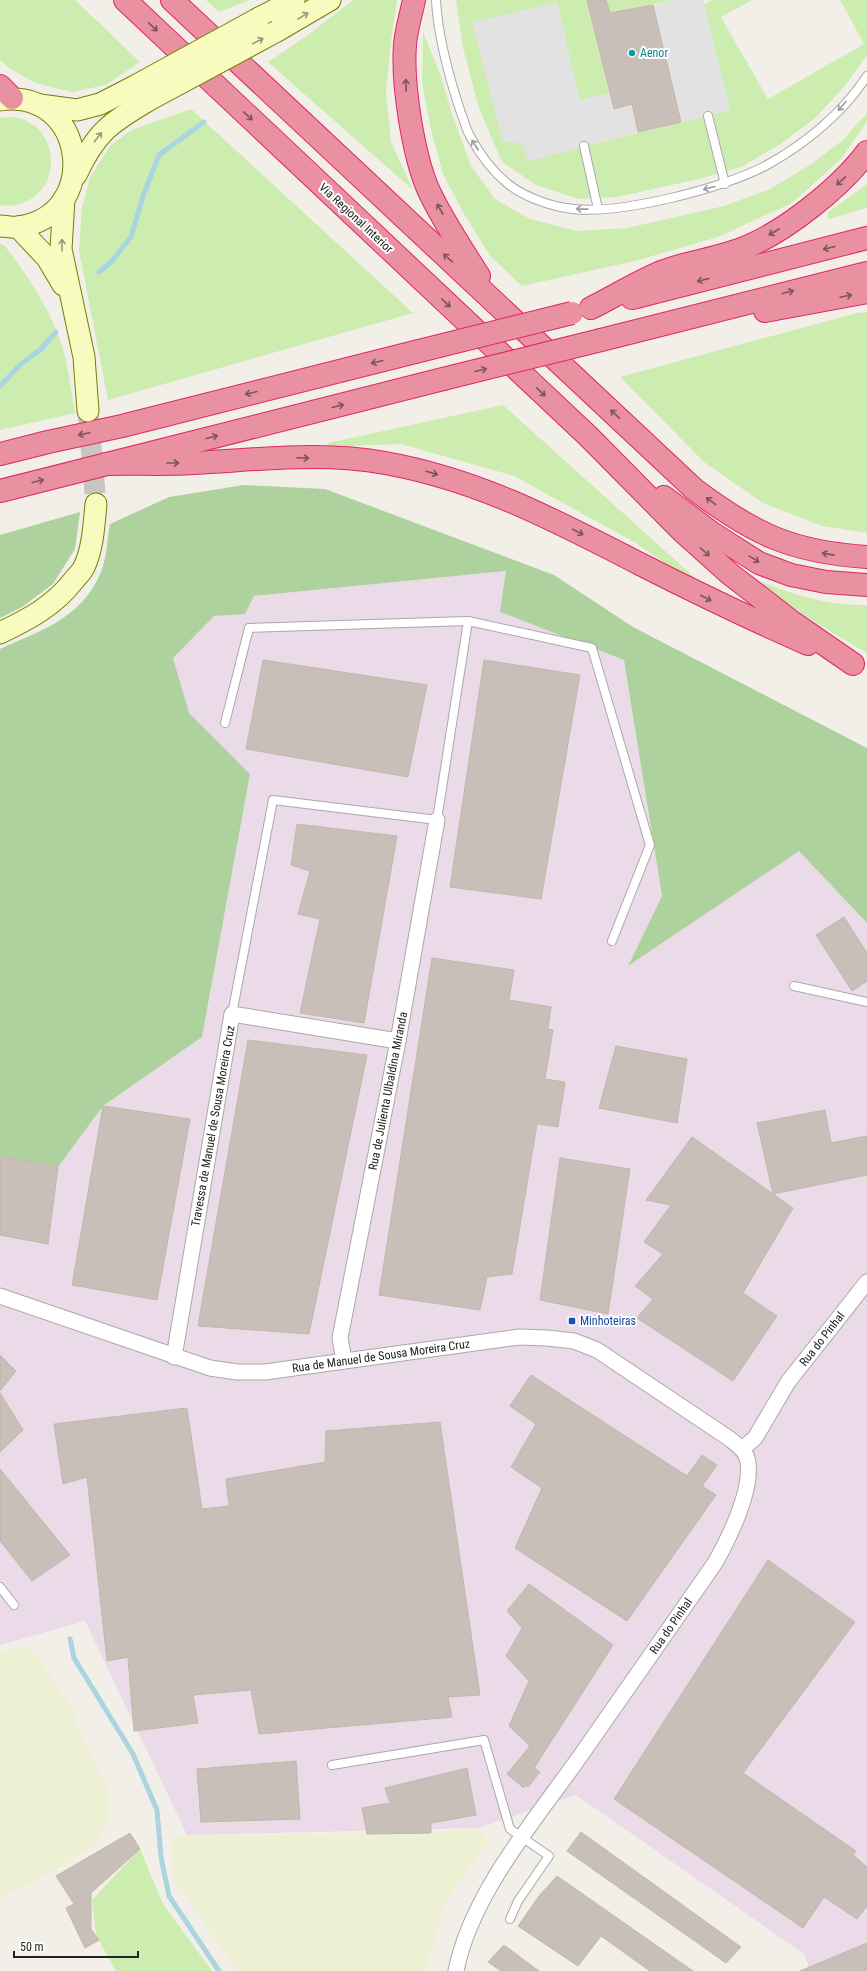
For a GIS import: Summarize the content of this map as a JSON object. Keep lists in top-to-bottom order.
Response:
{
  "streets": {
    "highway": ["Via Regional Interior"],
    "street": [
      "Rua de Julienta Ulbaldina Miranda",
      "Travessa de Manuel de Sousa Moreira Cruz",
      "Rua do Pinhal",
      "Rua de Manuel de Sousa Moreira Cruz"
    ]
  },
  "crossings": [
    ["Rua de Julienta Ulbaldina Miranda", "Travessa de Manuel de Sousa Moreira Cruz"],
    ["Rua de Julienta Ulbaldina Miranda", "Rua de Manuel de Sousa Moreira Cruz"],
    ["Travessa de Manuel de Sousa Moreira Cruz", "Rua de Manuel de Sousa Moreira Cruz"],
    ["Rua do Pinhal", "Rua de Manuel de Sousa Moreira Cruz"]
  ],
  "places": {
    "other": ["Aenor"],
    "transit": ["Minhoteiras"]
  },
  "scale_bar": "50 m"
}
